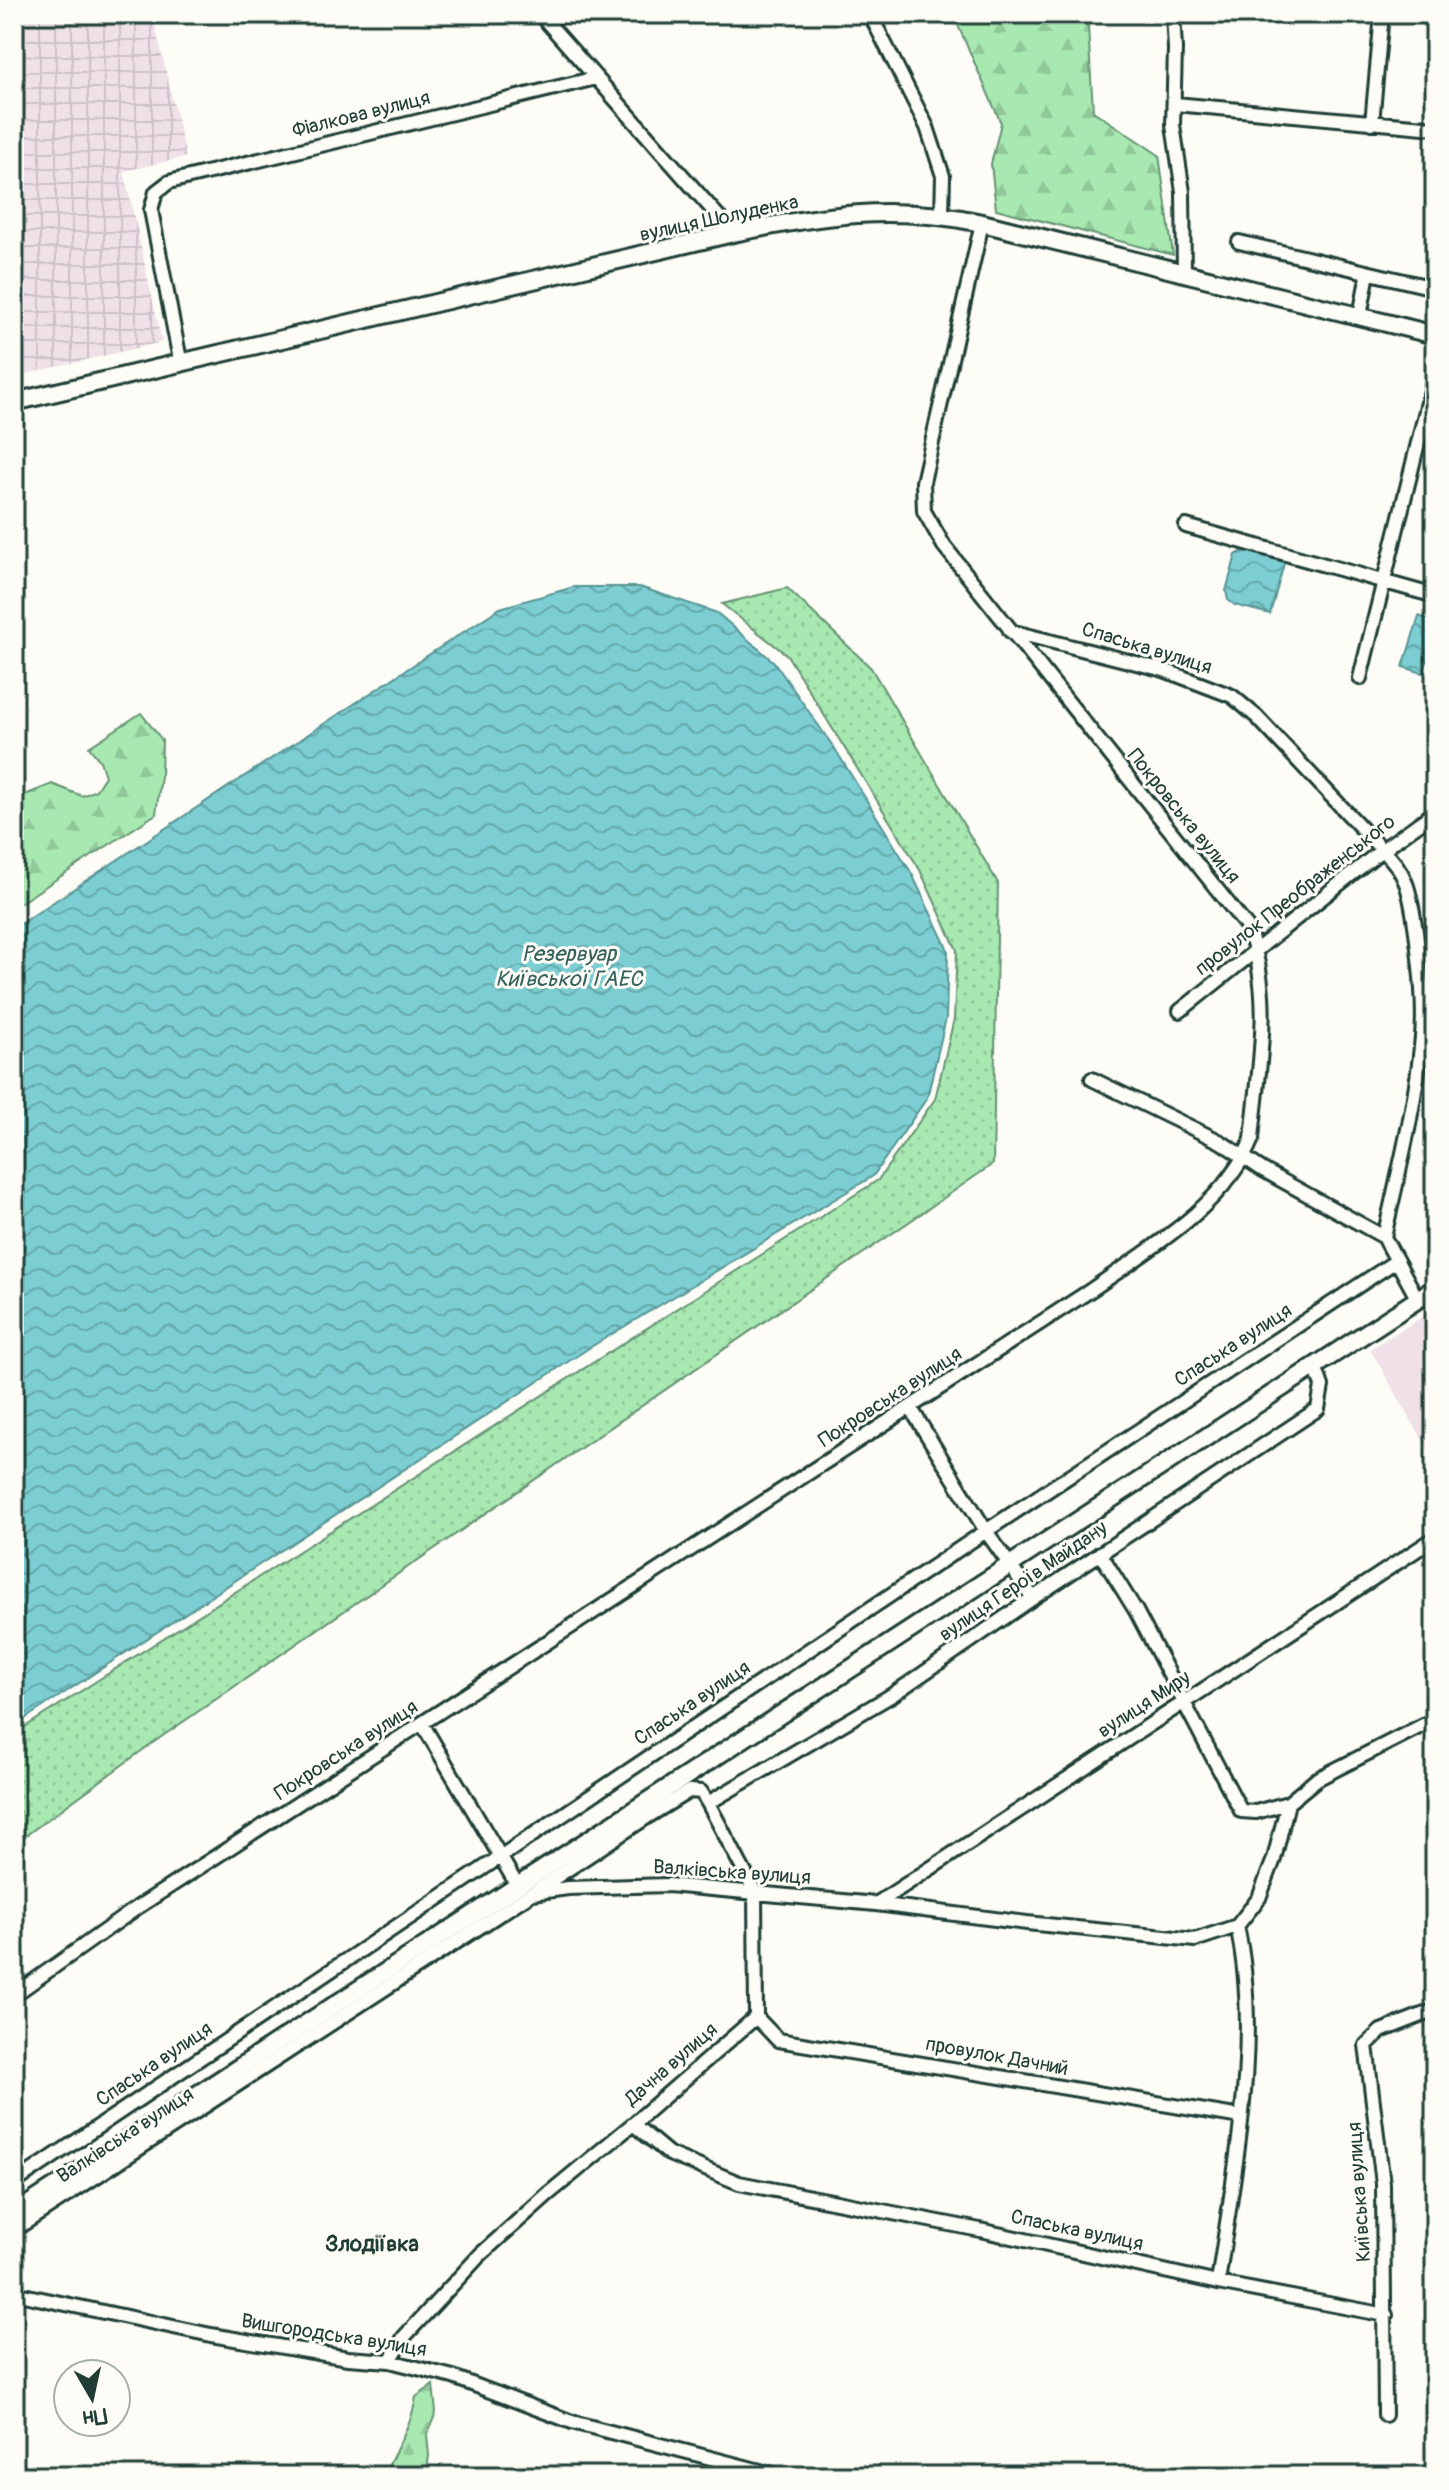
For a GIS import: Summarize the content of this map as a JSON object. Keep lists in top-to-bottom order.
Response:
{
  "streets": {
    "street": [
      "Фіалкова вулиця",
      "вулиця Шолуденка",
      "Спаська вулиця",
      "Покровська вулиця",
      "провулок Преображенського",
      "вулиця Героїв Майдану",
      "вулиця Миру",
      "Валківська вулиця",
      "провулок Дачний",
      "Дачна вулиця",
      "Київська вулиця",
      "Вишгородська вулиця"
    ]
  },
  "crossings": [
    ["Фіалкова вулиця", "вулиця Шолуденка"],
    ["вулиця Шолуденка", "Покровська вулиця"],
    ["Спаська вулиця", "Покровська вулиця"],
    ["Спаська вулиця", "провулок Преображенського"],
    ["Спаська вулиця", "Дачна вулиця"],
    ["Спаська вулиця", "Київська вулиця"],
    ["Покровська вулиця", "провулок Преображенського"],
    ["вулиця Миру", "Валківська вулиця"],
    ["провулок Дачний", "Дачна вулиця"],
    ["Дачна вулиця", "Вишгородська вулиця"]
  ],
  "districts": ["Злодіївка"],
  "water": ["Резервуар Київської ГАЕС"],
  "north": "bottom"
}
